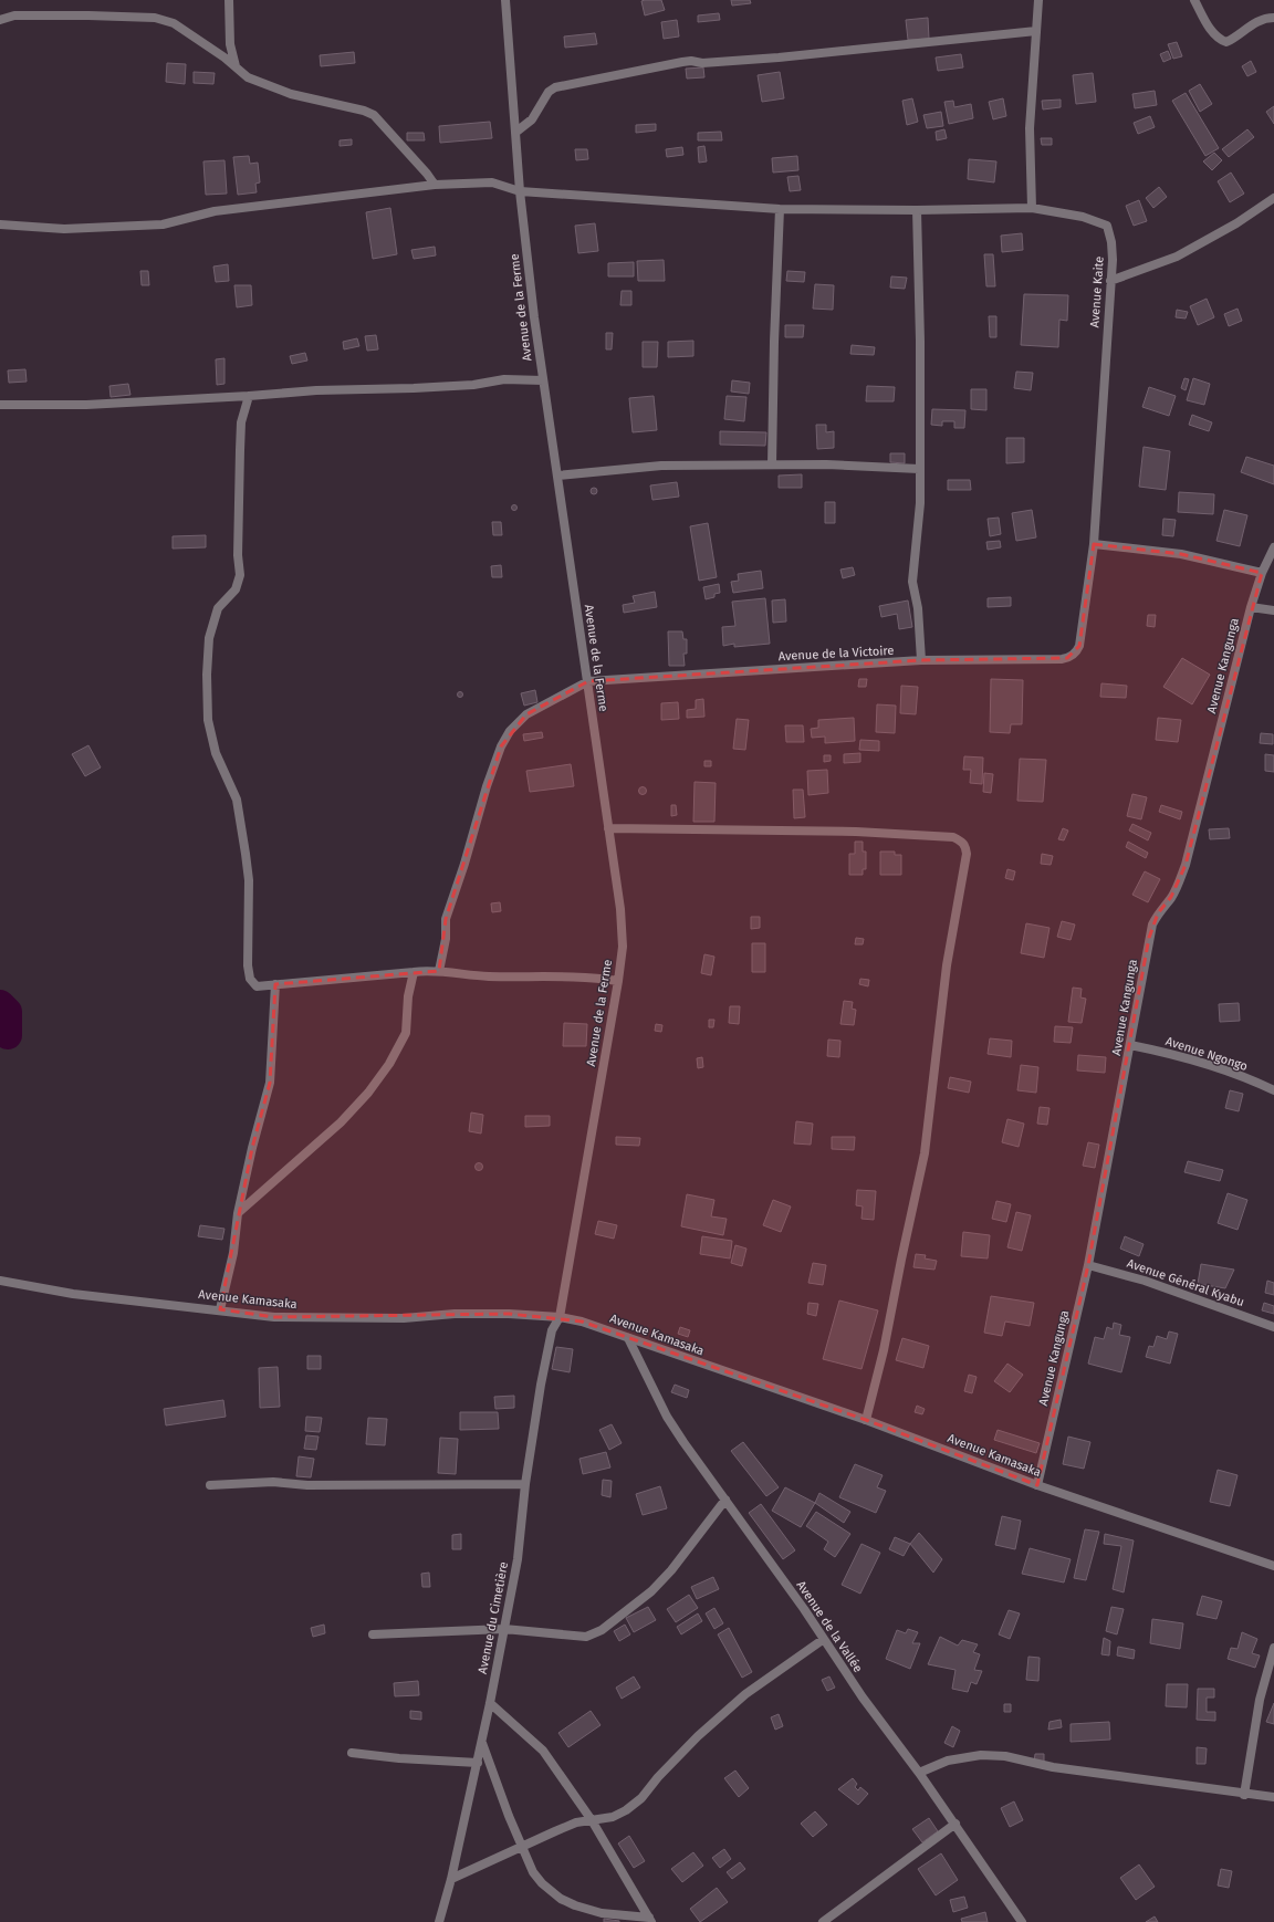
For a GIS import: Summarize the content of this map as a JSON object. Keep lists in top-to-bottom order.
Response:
{
  "streets": {
    "street": [
      "Avenue Kaite",
      "Avenue de la Ferme",
      "Avenue de la Victoire",
      "Avenue Kangunga",
      "Avenue Ngongo",
      "Avenue Général Kyabu",
      "Avenue Kamasaka",
      "Avenue du Cimetière",
      "Avenue de la Vallée"
    ]
  },
  "crossings": [
    ["Avenue Kaite", "Avenue de la Victoire"],
    ["Avenue de la Ferme", "Avenue de la Victoire"],
    ["Avenue de la Ferme", "Avenue Kamasaka"],
    ["Avenue de la Ferme", "Avenue du Cimetière"],
    ["Avenue Kangunga", "Avenue Ngongo"],
    ["Avenue Kangunga", "Avenue Général Kyabu"],
    ["Avenue Kangunga", "Avenue Kamasaka"],
    ["Avenue Kamasaka", "Avenue du Cimetière"],
    ["Avenue Kamasaka", "Avenue de la Vallée"]
  ]
}
